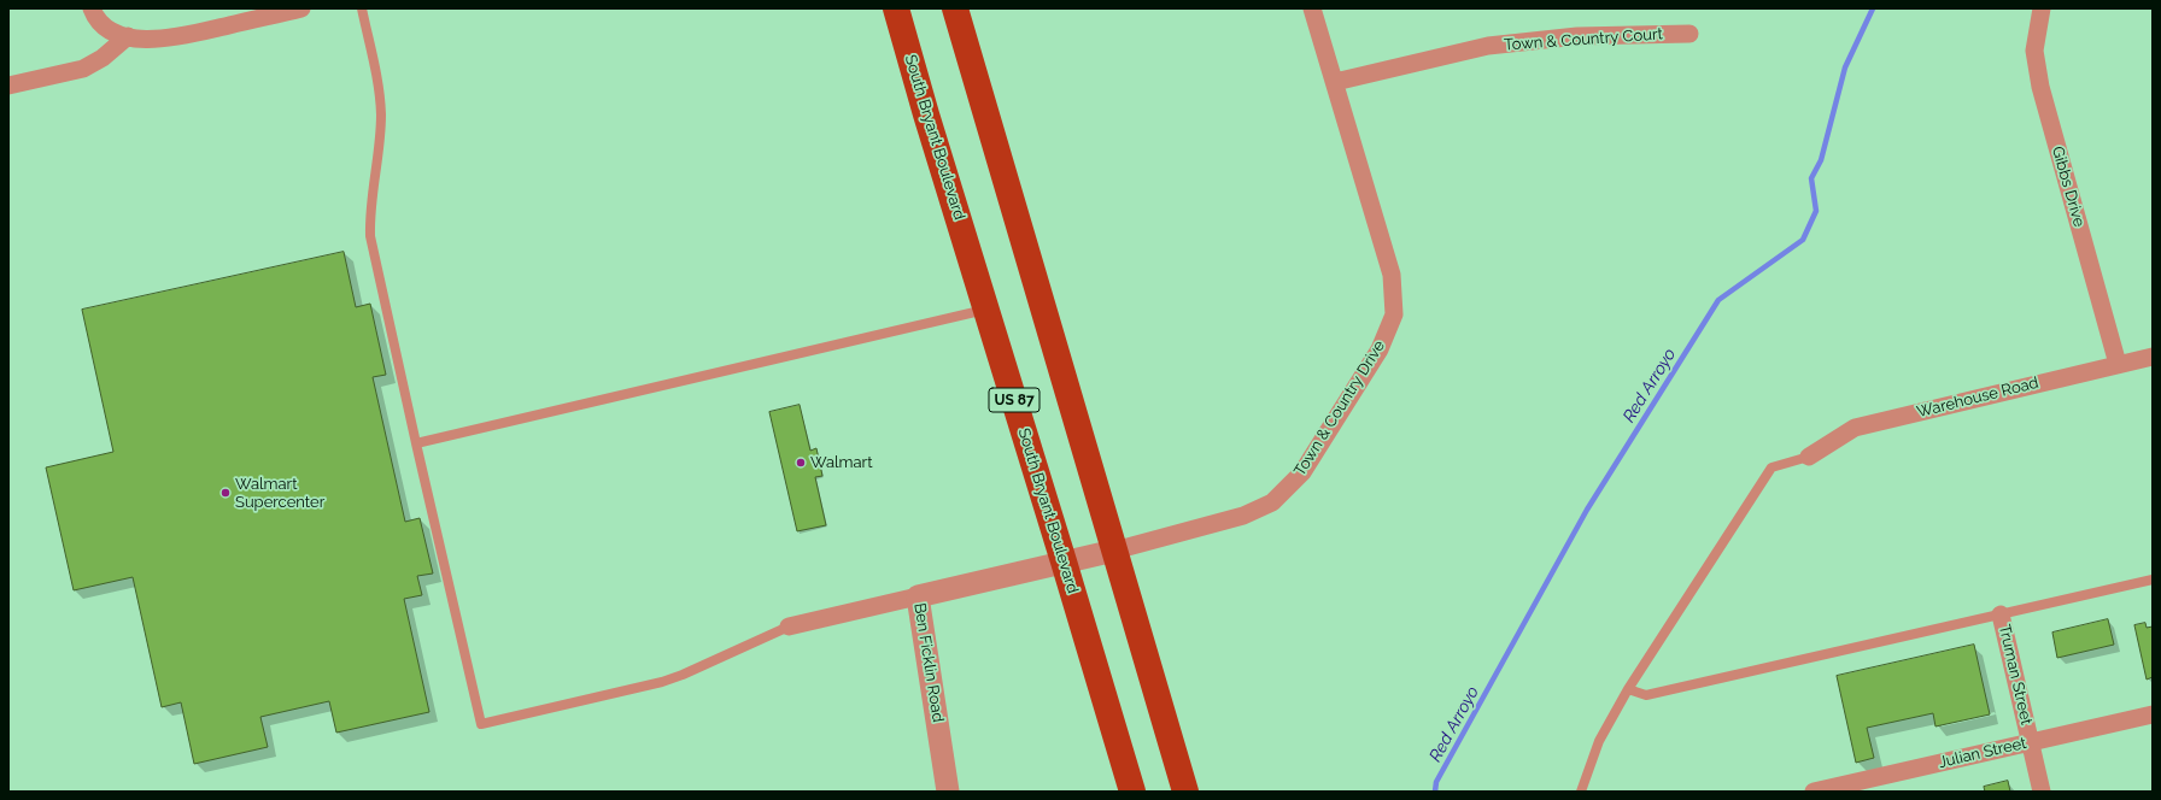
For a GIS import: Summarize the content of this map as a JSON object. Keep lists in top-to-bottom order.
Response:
{
  "streets": {
    "main road": ["South Bryant Boulevard", "US 87"],
    "street": [
      "Town & Country Court",
      "Gibbs Drive",
      "Warehouse Road",
      "Town & Country Drive",
      "Ben Ficklin Road",
      "Truman Street",
      "Julian Street"
    ]
  },
  "crossings": [
    ["Town & Country Court", "Town & Country Drive"],
    ["South Bryant Boulevard", "Ben Ficklin Road"],
    ["Gibbs Drive", "Warehouse Road"],
    ["Town & Country Drive", "Ben Ficklin Road"],
    ["Truman Street", "Julian Street"]
  ],
  "water": ["Red Arroyo"],
  "places": ["Walmart", "Walmart Supercenter"]
}
